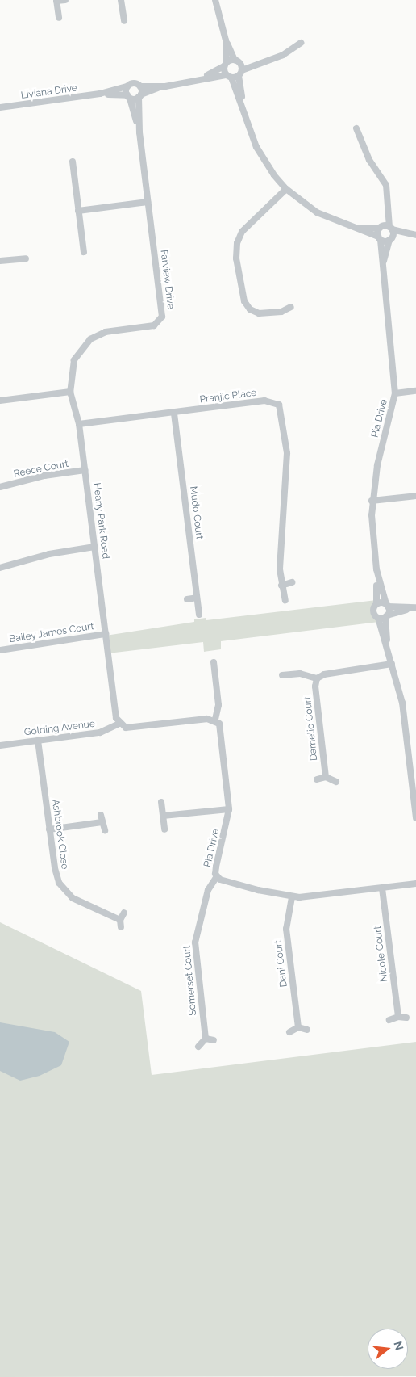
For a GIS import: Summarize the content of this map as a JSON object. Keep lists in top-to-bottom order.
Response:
{
  "streets": {
    "street": [
      "Liviana Drive",
      "Farview Drive",
      "Pranjic Place",
      "Pia Drive",
      "Reece Court",
      "Mudo Court",
      "Heany Park Road",
      "Bailey James Court",
      "Golding Avenue",
      "Damelio Court",
      "Ashbrook Close",
      "Nicole Court",
      "Dani Court",
      "Somerset Court"
    ]
  },
  "crossings": [
    ["Liviana Drive", "Farview Drive"],
    ["Farview Drive", "Heany Park Road"],
    ["Pranjic Place", "Mudo Court"],
    ["Pranjic Place", "Heany Park Road"],
    ["Pia Drive", "Nicole Court"],
    ["Pia Drive", "Dani Court"],
    ["Pia Drive", "Somerset Court"],
    ["Reece Court", "Heany Park Road"],
    ["Heany Park Road", "Bailey James Court"],
    ["Heany Park Road", "Golding Avenue"],
    ["Golding Avenue", "Ashbrook Close"]
  ],
  "north": "right"
}
